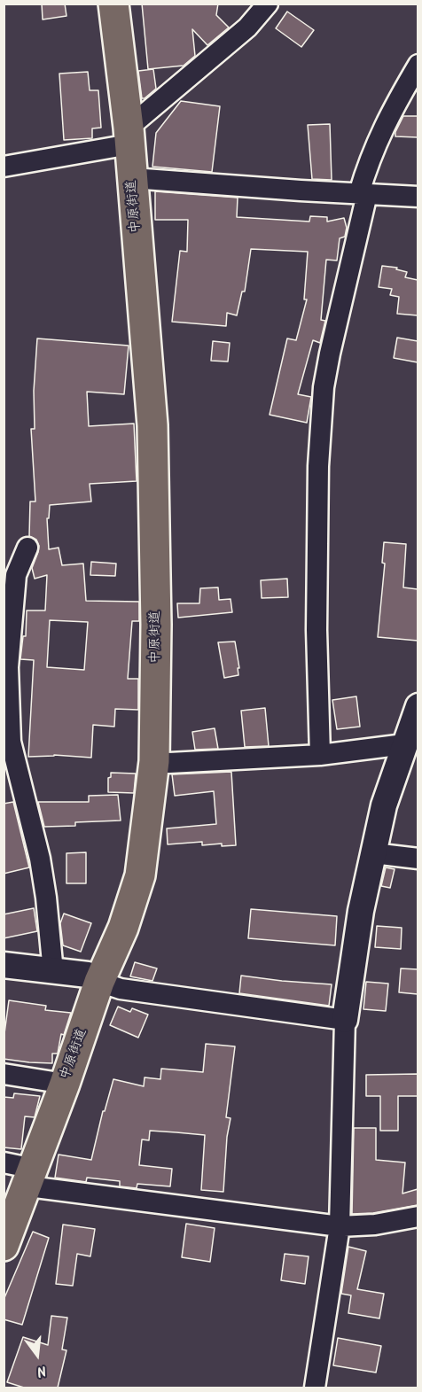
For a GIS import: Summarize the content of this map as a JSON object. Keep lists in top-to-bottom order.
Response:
{
  "streets": {
    "main road": ["中原街道"]
  },
  "north": "bottom"
}
